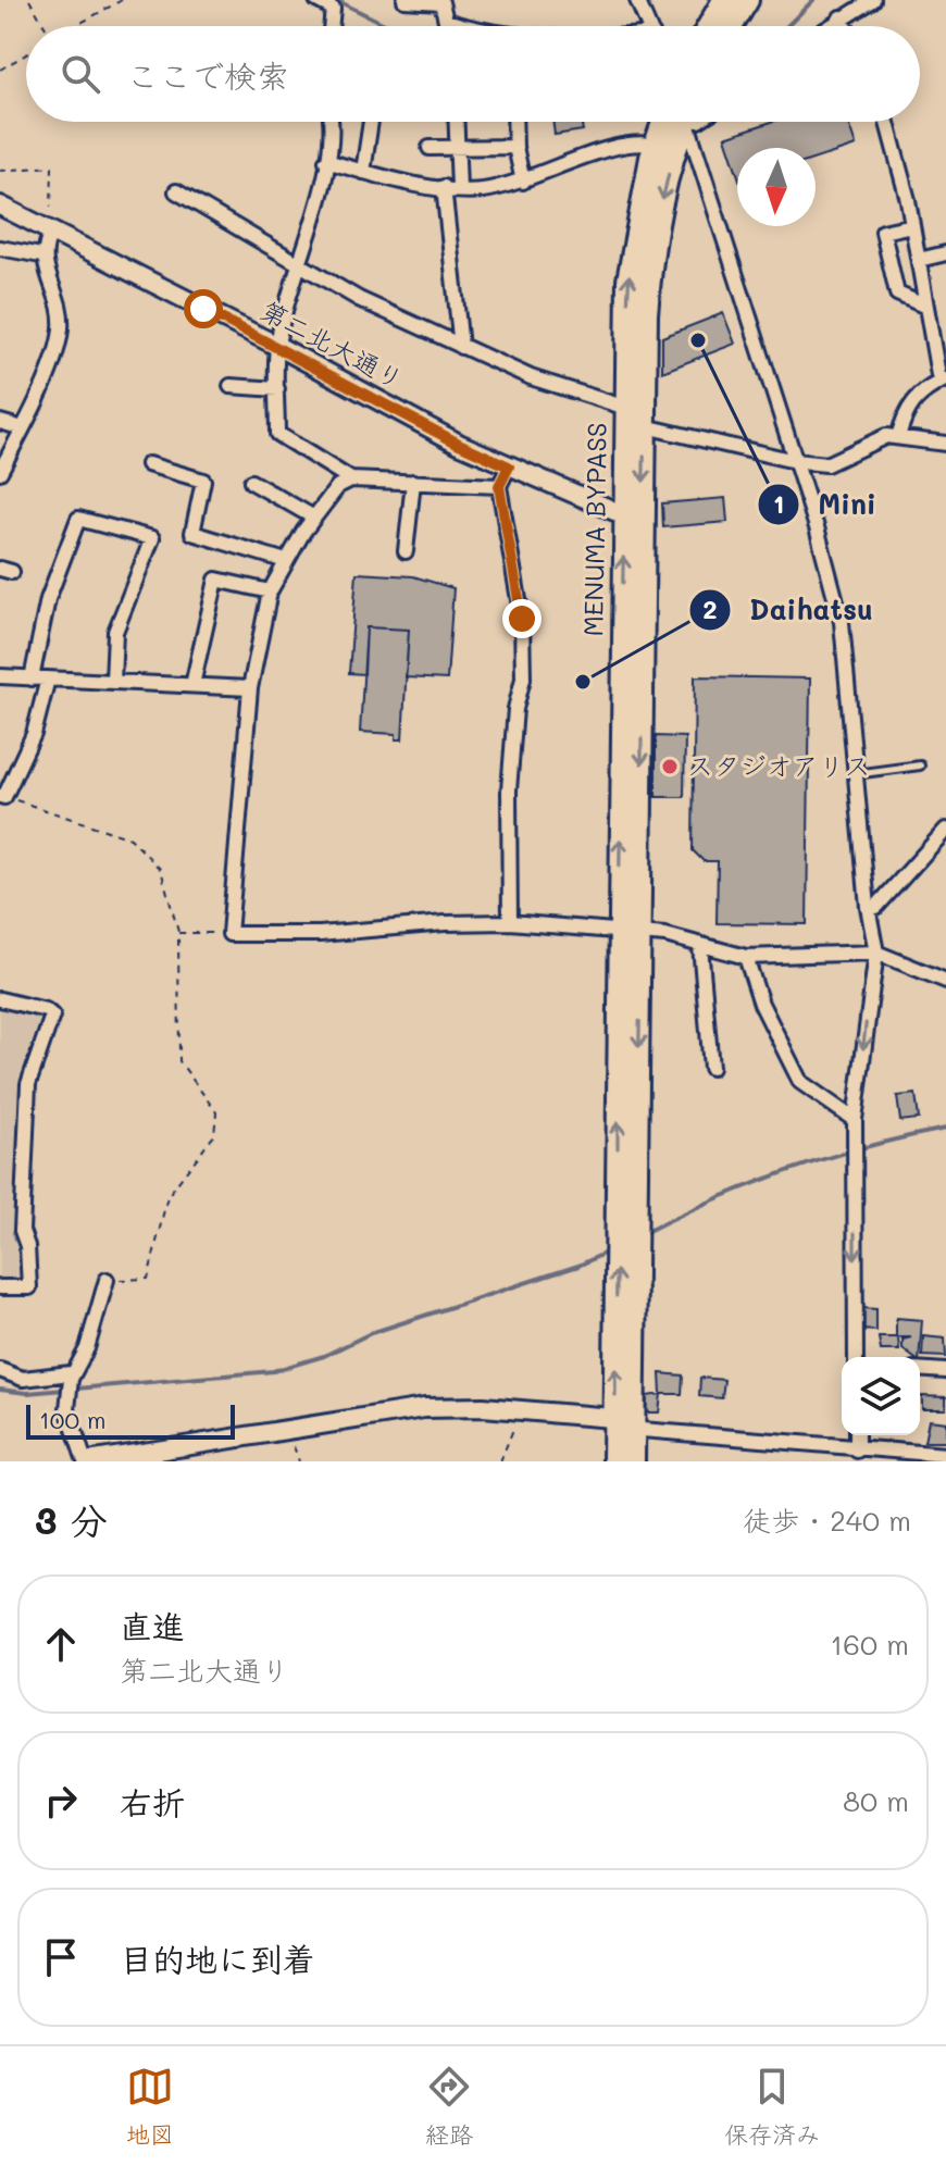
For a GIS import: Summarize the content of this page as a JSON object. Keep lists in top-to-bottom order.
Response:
{
  "streets": {
    "highway": ["MENUMA BYPASS"],
    "street": ["第二北大通り"]
  },
  "crossings": [
    ["第二北大通り", "MENUMA BYPASS"]
  ],
  "places": ["Mini", "Daihatsu", "スタジオアリス"],
  "scale_bar": "100 m",
  "north": "bottom",
  "page": {
    "search": "ここで検索",
    "scale": "100 m",
    "heading": ["3 分", "徒歩 · 240 m"],
    "list": [
      ["直進", "第二北大通り", "160 m"],
      ["右折", "80 m"],
      "目的地に到着"
    ],
    "nav": ["地図", "経路", "保存済み"]
  }
}
